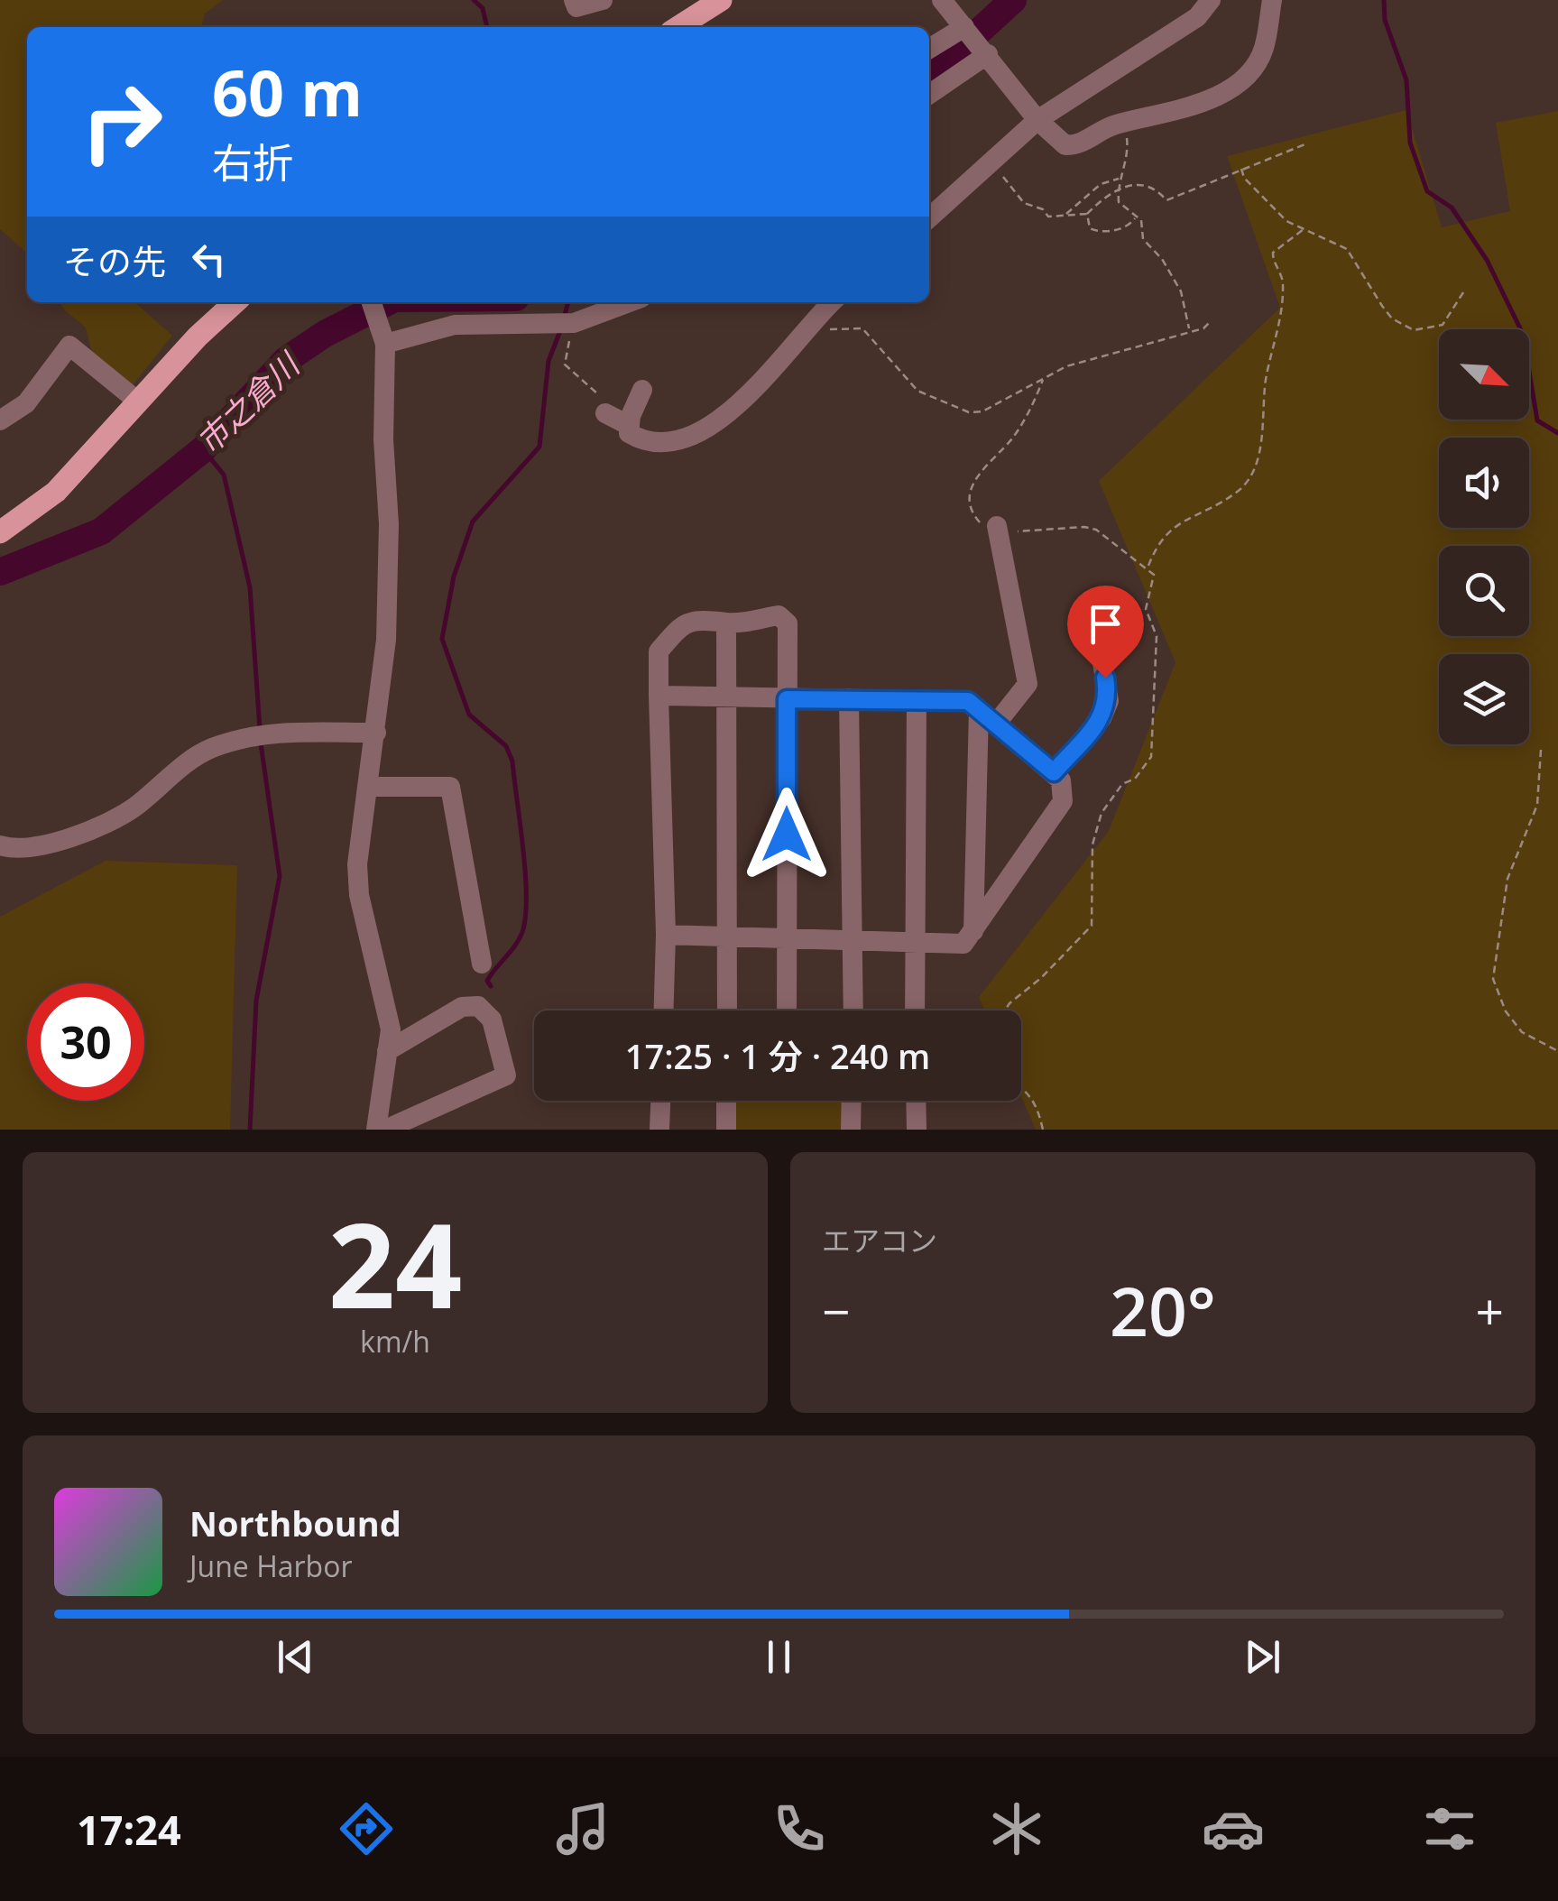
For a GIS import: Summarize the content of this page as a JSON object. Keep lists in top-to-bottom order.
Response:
{
  "water": ["市之倉川"],
  "north": "bottom right",
  "page": {
    "turn": ["60 m", "右折"],
    "then": "その先",
    "limit": "30",
    "trip": "17:25 · 1 分 · 240 m",
    "tile": [
      ["24", "km/h"],
      "エアコン"
    ],
    "heat": ["−", "20°", "+"],
    "song": ["Northbound", "June Harbor"],
    "tabs": "17:24"
  }
}
